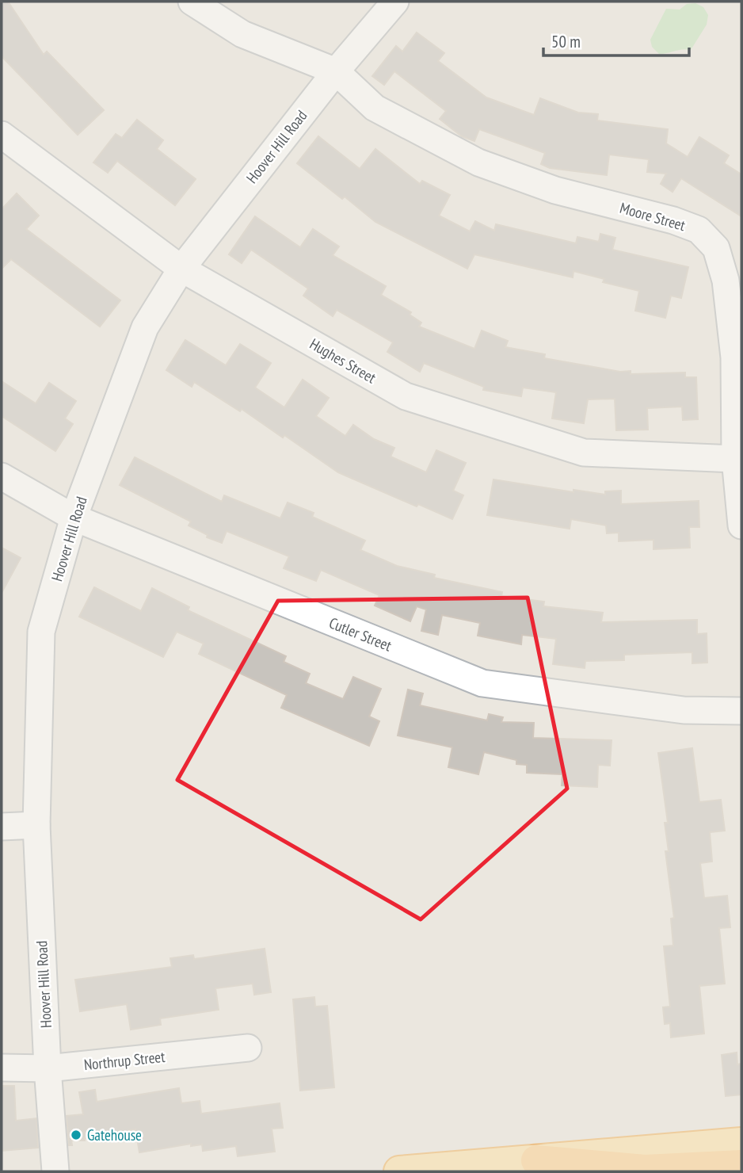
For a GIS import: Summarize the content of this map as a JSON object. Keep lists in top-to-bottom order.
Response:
{
  "streets": {
    "street": [
      "Hoover Hill Road",
      "Moore Street",
      "Hughes Street",
      "Cutler Street",
      "Northrup Street"
    ]
  },
  "crossings": [
    ["Hoover Hill Road", "Moore Street"],
    ["Hoover Hill Road", "Hughes Street"],
    ["Hoover Hill Road", "Cutler Street"],
    ["Hoover Hill Road", "Northrup Street"],
    ["Moore Street", "Hughes Street"]
  ],
  "places": ["Gatehouse"],
  "scale_bar": "50 m"
}
